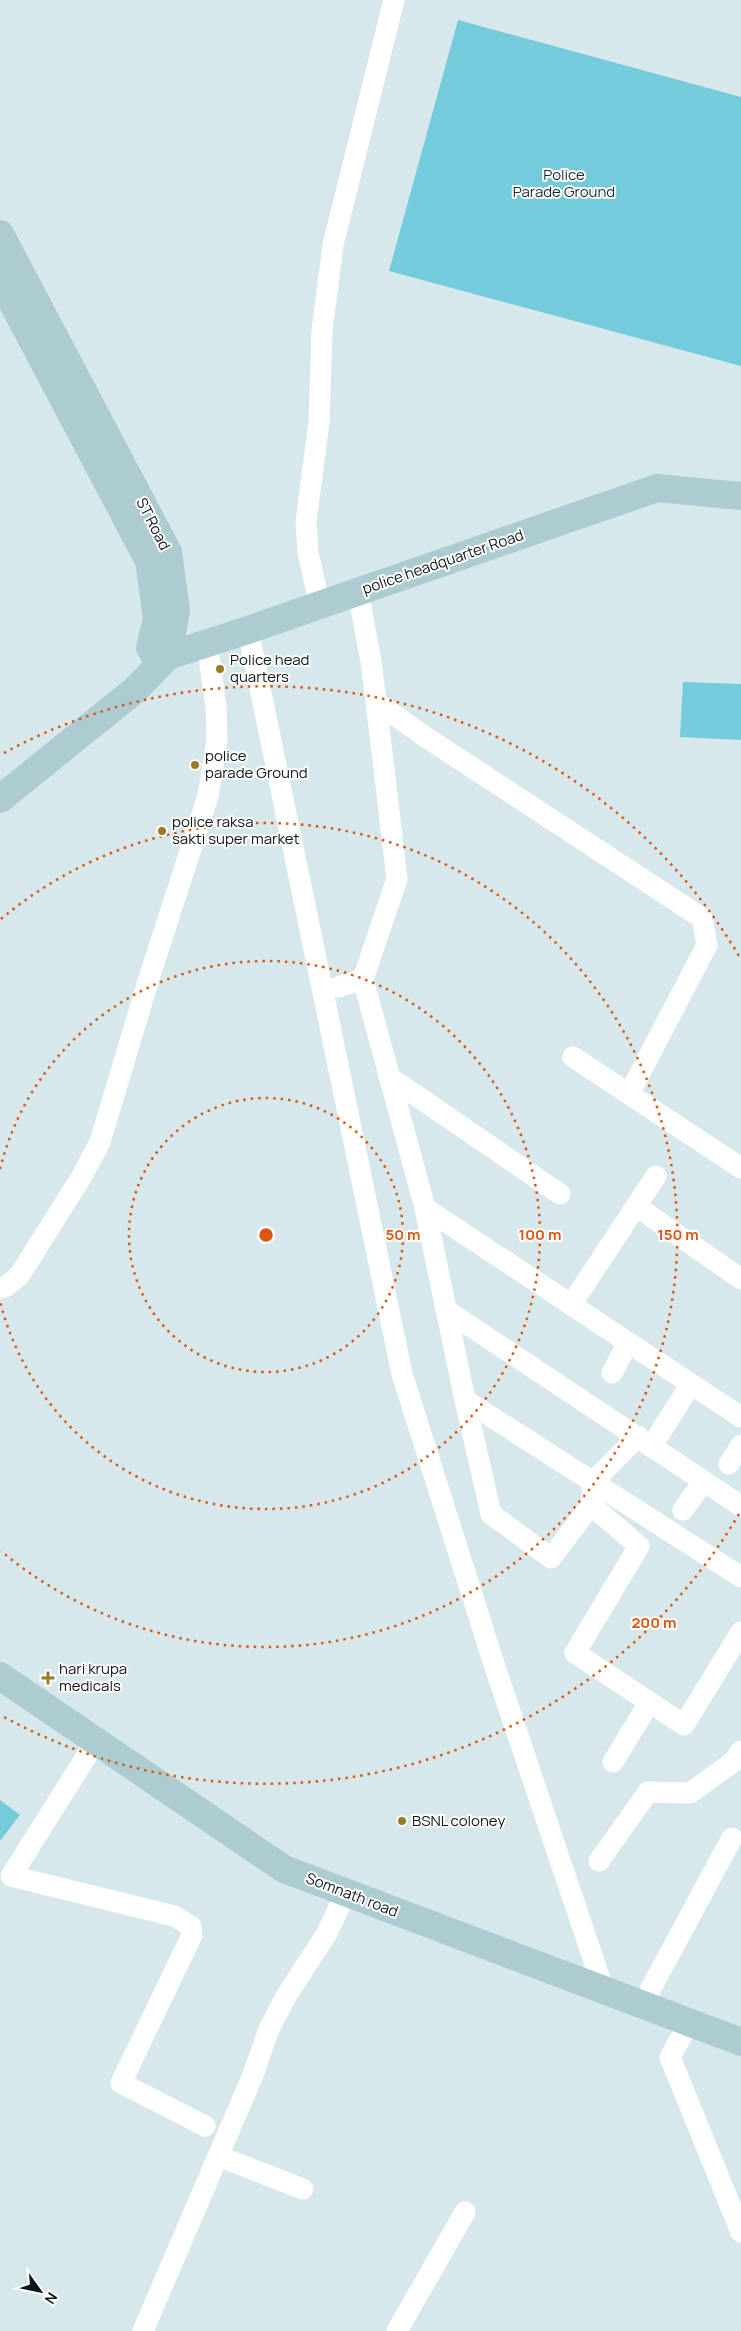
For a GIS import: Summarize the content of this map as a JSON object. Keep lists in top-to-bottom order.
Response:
{
  "streets": {
    "street": ["ST Road", "police headquarter Road", "Somnath road"]
  },
  "crossings": [
    ["ST Road", "police headquarter Road"]
  ],
  "parks": ["Police Parade Ground"],
  "places": {
    "other": [
      "Police head quarters",
      "police parade Ground",
      "police raksa sakti super market",
      "BSNL coloney"
    ],
    "health": ["hari krupa medicals"]
  },
  "north": "bottom right",
  "rings": [
    "50 m",
    "100 m",
    "150 m",
    "200 m"
  ]
}
